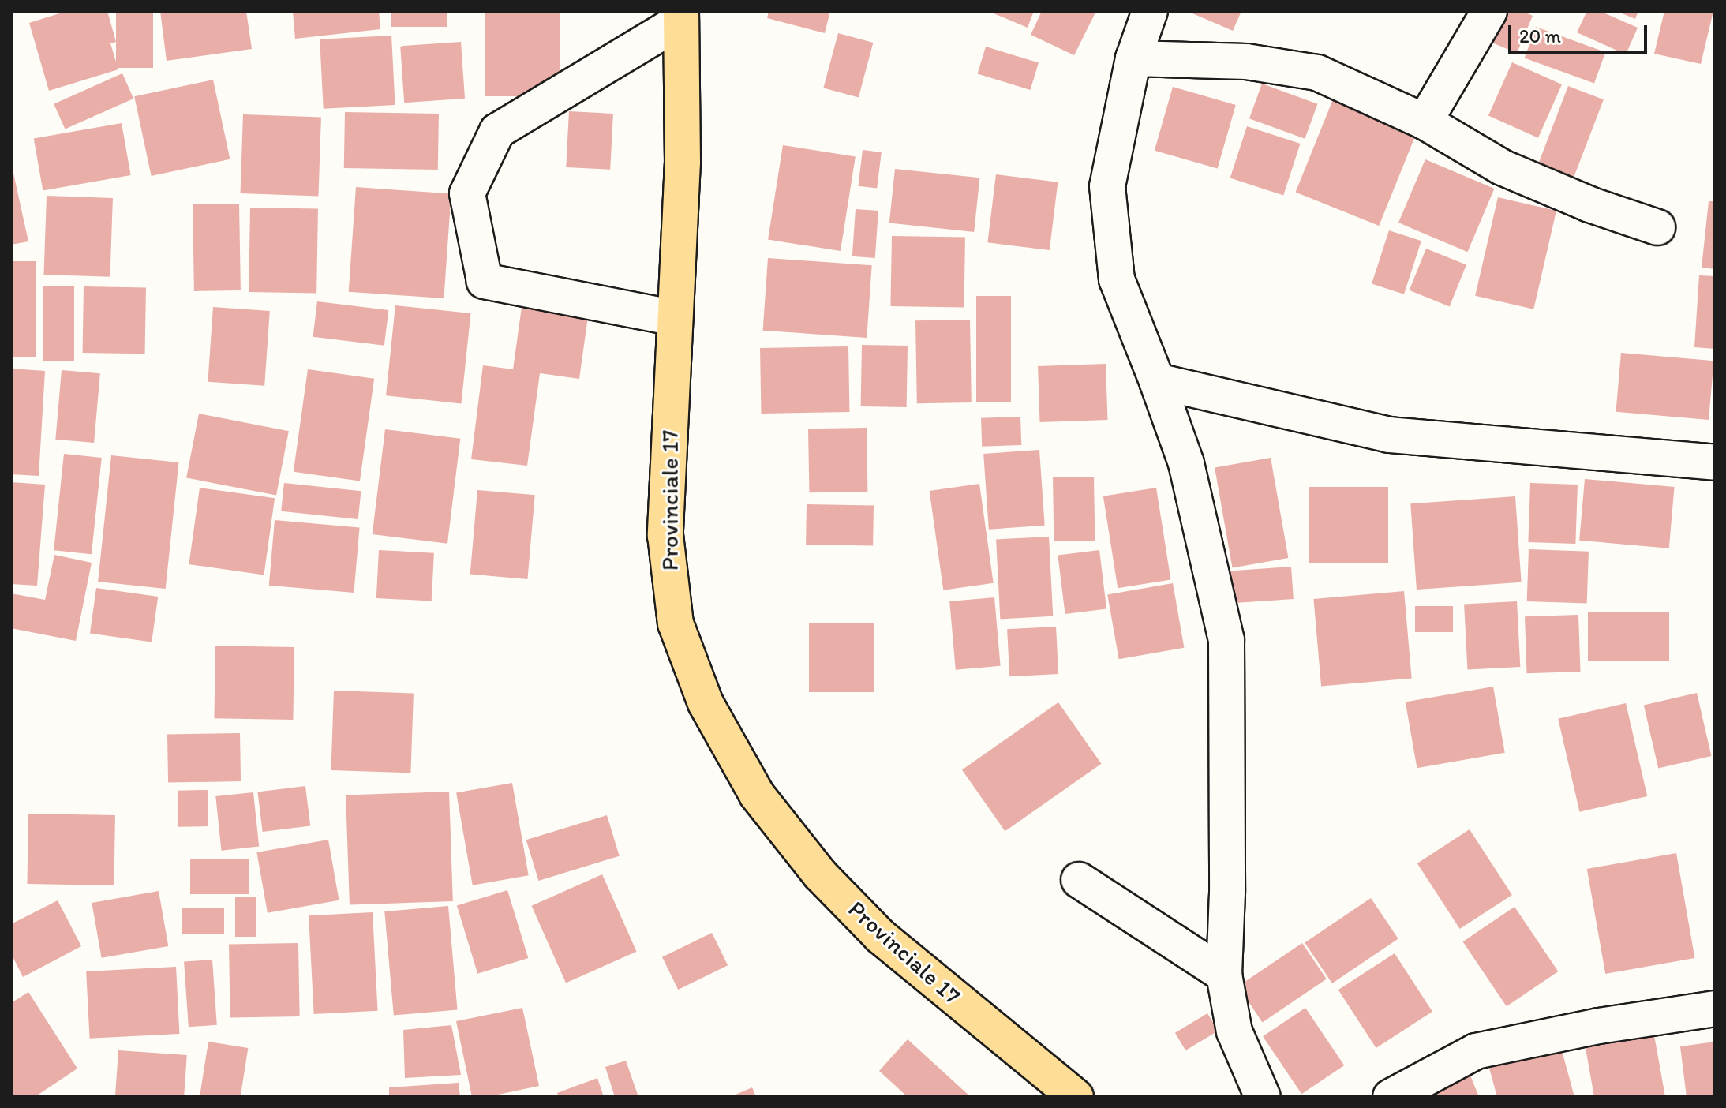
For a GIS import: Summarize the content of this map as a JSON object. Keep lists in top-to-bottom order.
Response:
{
  "streets": {
    "main road": ["Provinciale 17"]
  },
  "scale_bar": "20 m"
}
